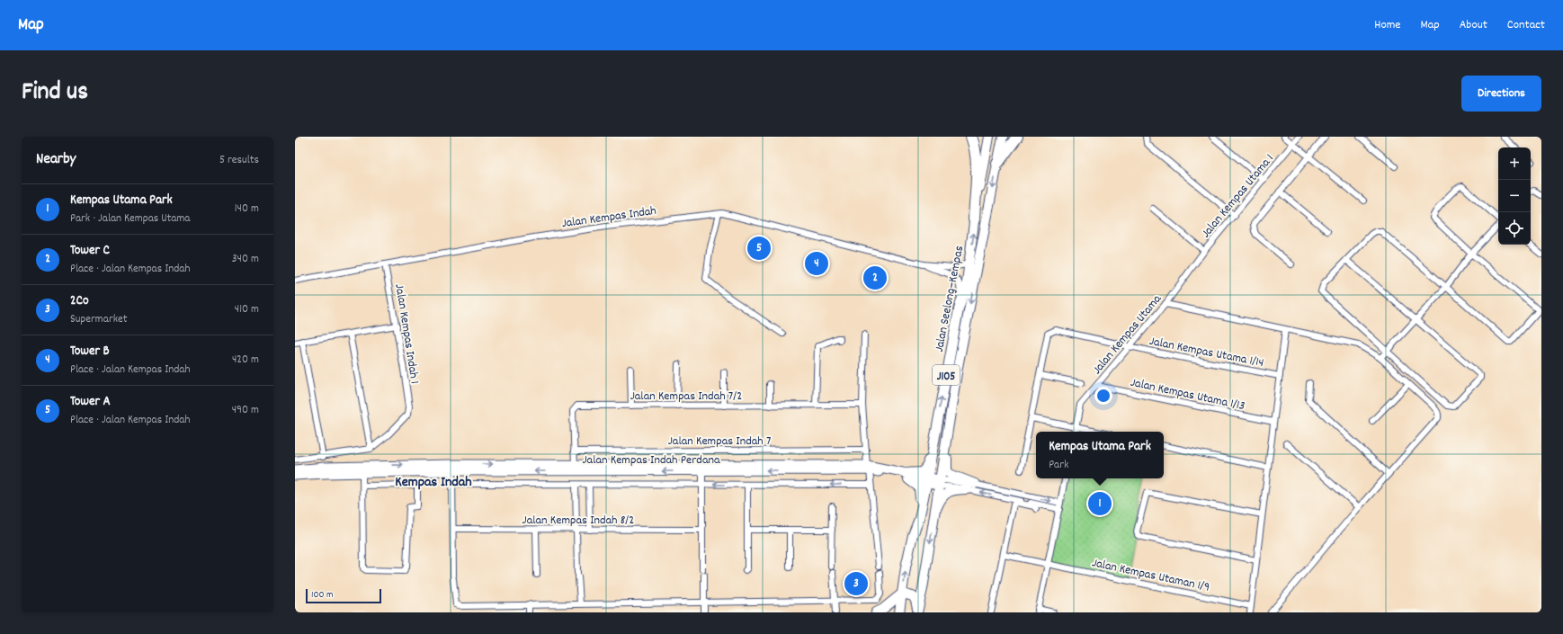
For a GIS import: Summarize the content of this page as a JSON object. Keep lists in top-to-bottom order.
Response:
{
  "streets": {
    "main road": ["Jalan Seelong–Kempas", "J105"],
    "street": [
      "Jalan Kempas Utama 1",
      "Jalan Kempas Indah",
      "Jalan Kempas Indah 1",
      "Jalan Kempas Utama",
      "Jalan Kempas Utama 1/14",
      "Jalan Kempas Utama 1/13",
      "Jalan Kempas Indah 7/2",
      "Jalan Kempas Indah 7",
      "Jalan Kempas Indah Perdana",
      "Jalan Kempas Indah 8/2",
      "Jalan Kempas Utaman 1/9"
    ]
  },
  "crossings": [
    ["Jalan Kempas Utama 1", "Jalan Kempas Utama"],
    ["Jalan Kempas Indah", "Jalan Kempas Indah 1"],
    ["Jalan Seelong–Kempas", "Jalan Kempas Indah Perdana"],
    ["Jalan Kempas Utama", "Jalan Kempas Utama 1/14"],
    ["Jalan Kempas Utama", "Jalan Kempas Utama 1/13"],
    ["Jalan Kempas Indah 7/2", "Jalan Kempas Indah 7"],
    ["Jalan Kempas Indah 7/2", "Jalan Kempas Indah Perdana"]
  ],
  "districts": ["Kempas Indah"],
  "scale_bar": "100 m",
  "page": {
    "header": "Map",
    "nav": [
      "Home",
      "Map",
      "About",
      "Contact"
    ],
    "title": "Find us",
    "buttons": "Directions",
    "heading": ["Nearby", "5 results"],
    "map_buttons": ["+", "−"],
    "list": [
      {
        "mark": "1",
        "name": "Kempas Utama Park",
        "note": "Park · Jalan Kempas Utama",
        "value": "140 m"
      },
      {
        "mark": "2",
        "name": "Tower C",
        "note": "Place · Jalan Kempas Indah",
        "value": "340 m"
      },
      {
        "mark": "3",
        "name": "2Co",
        "note": "Supermarket",
        "value": "410 m"
      },
      {
        "mark": "4",
        "name": "Tower B",
        "note": "Place · Jalan Kempas Indah",
        "value": "420 m"
      },
      {
        "mark": "5",
        "name": "Tower A",
        "note": "Place · Jalan Kempas Indah",
        "value": "490 m"
      }
    ],
    "pins": [
      "5",
      "4",
      "2",
      "1",
      "3"
    ],
    "popup": ["Kempas Utama Park", "Park"],
    "scale": "100 m"
  }
}
